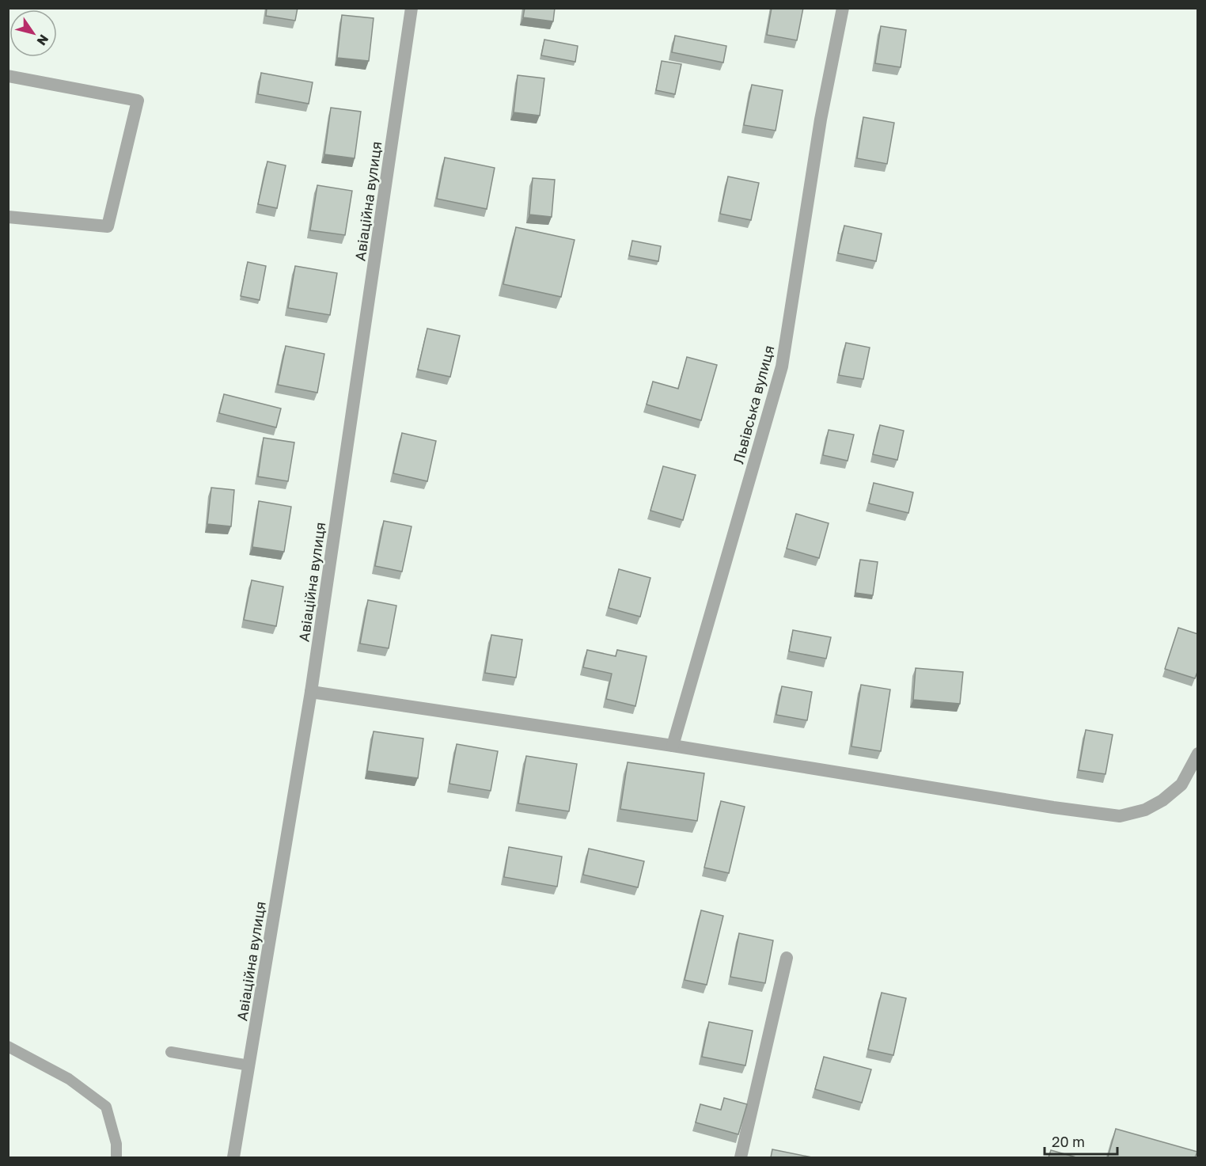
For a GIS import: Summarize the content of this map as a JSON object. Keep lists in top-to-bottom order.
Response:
{
  "streets": {
    "street": ["Авіаційна вулиця", "Львівська вулиця"]
  },
  "scale_bar": "20 m",
  "north": "bottom right"
}
